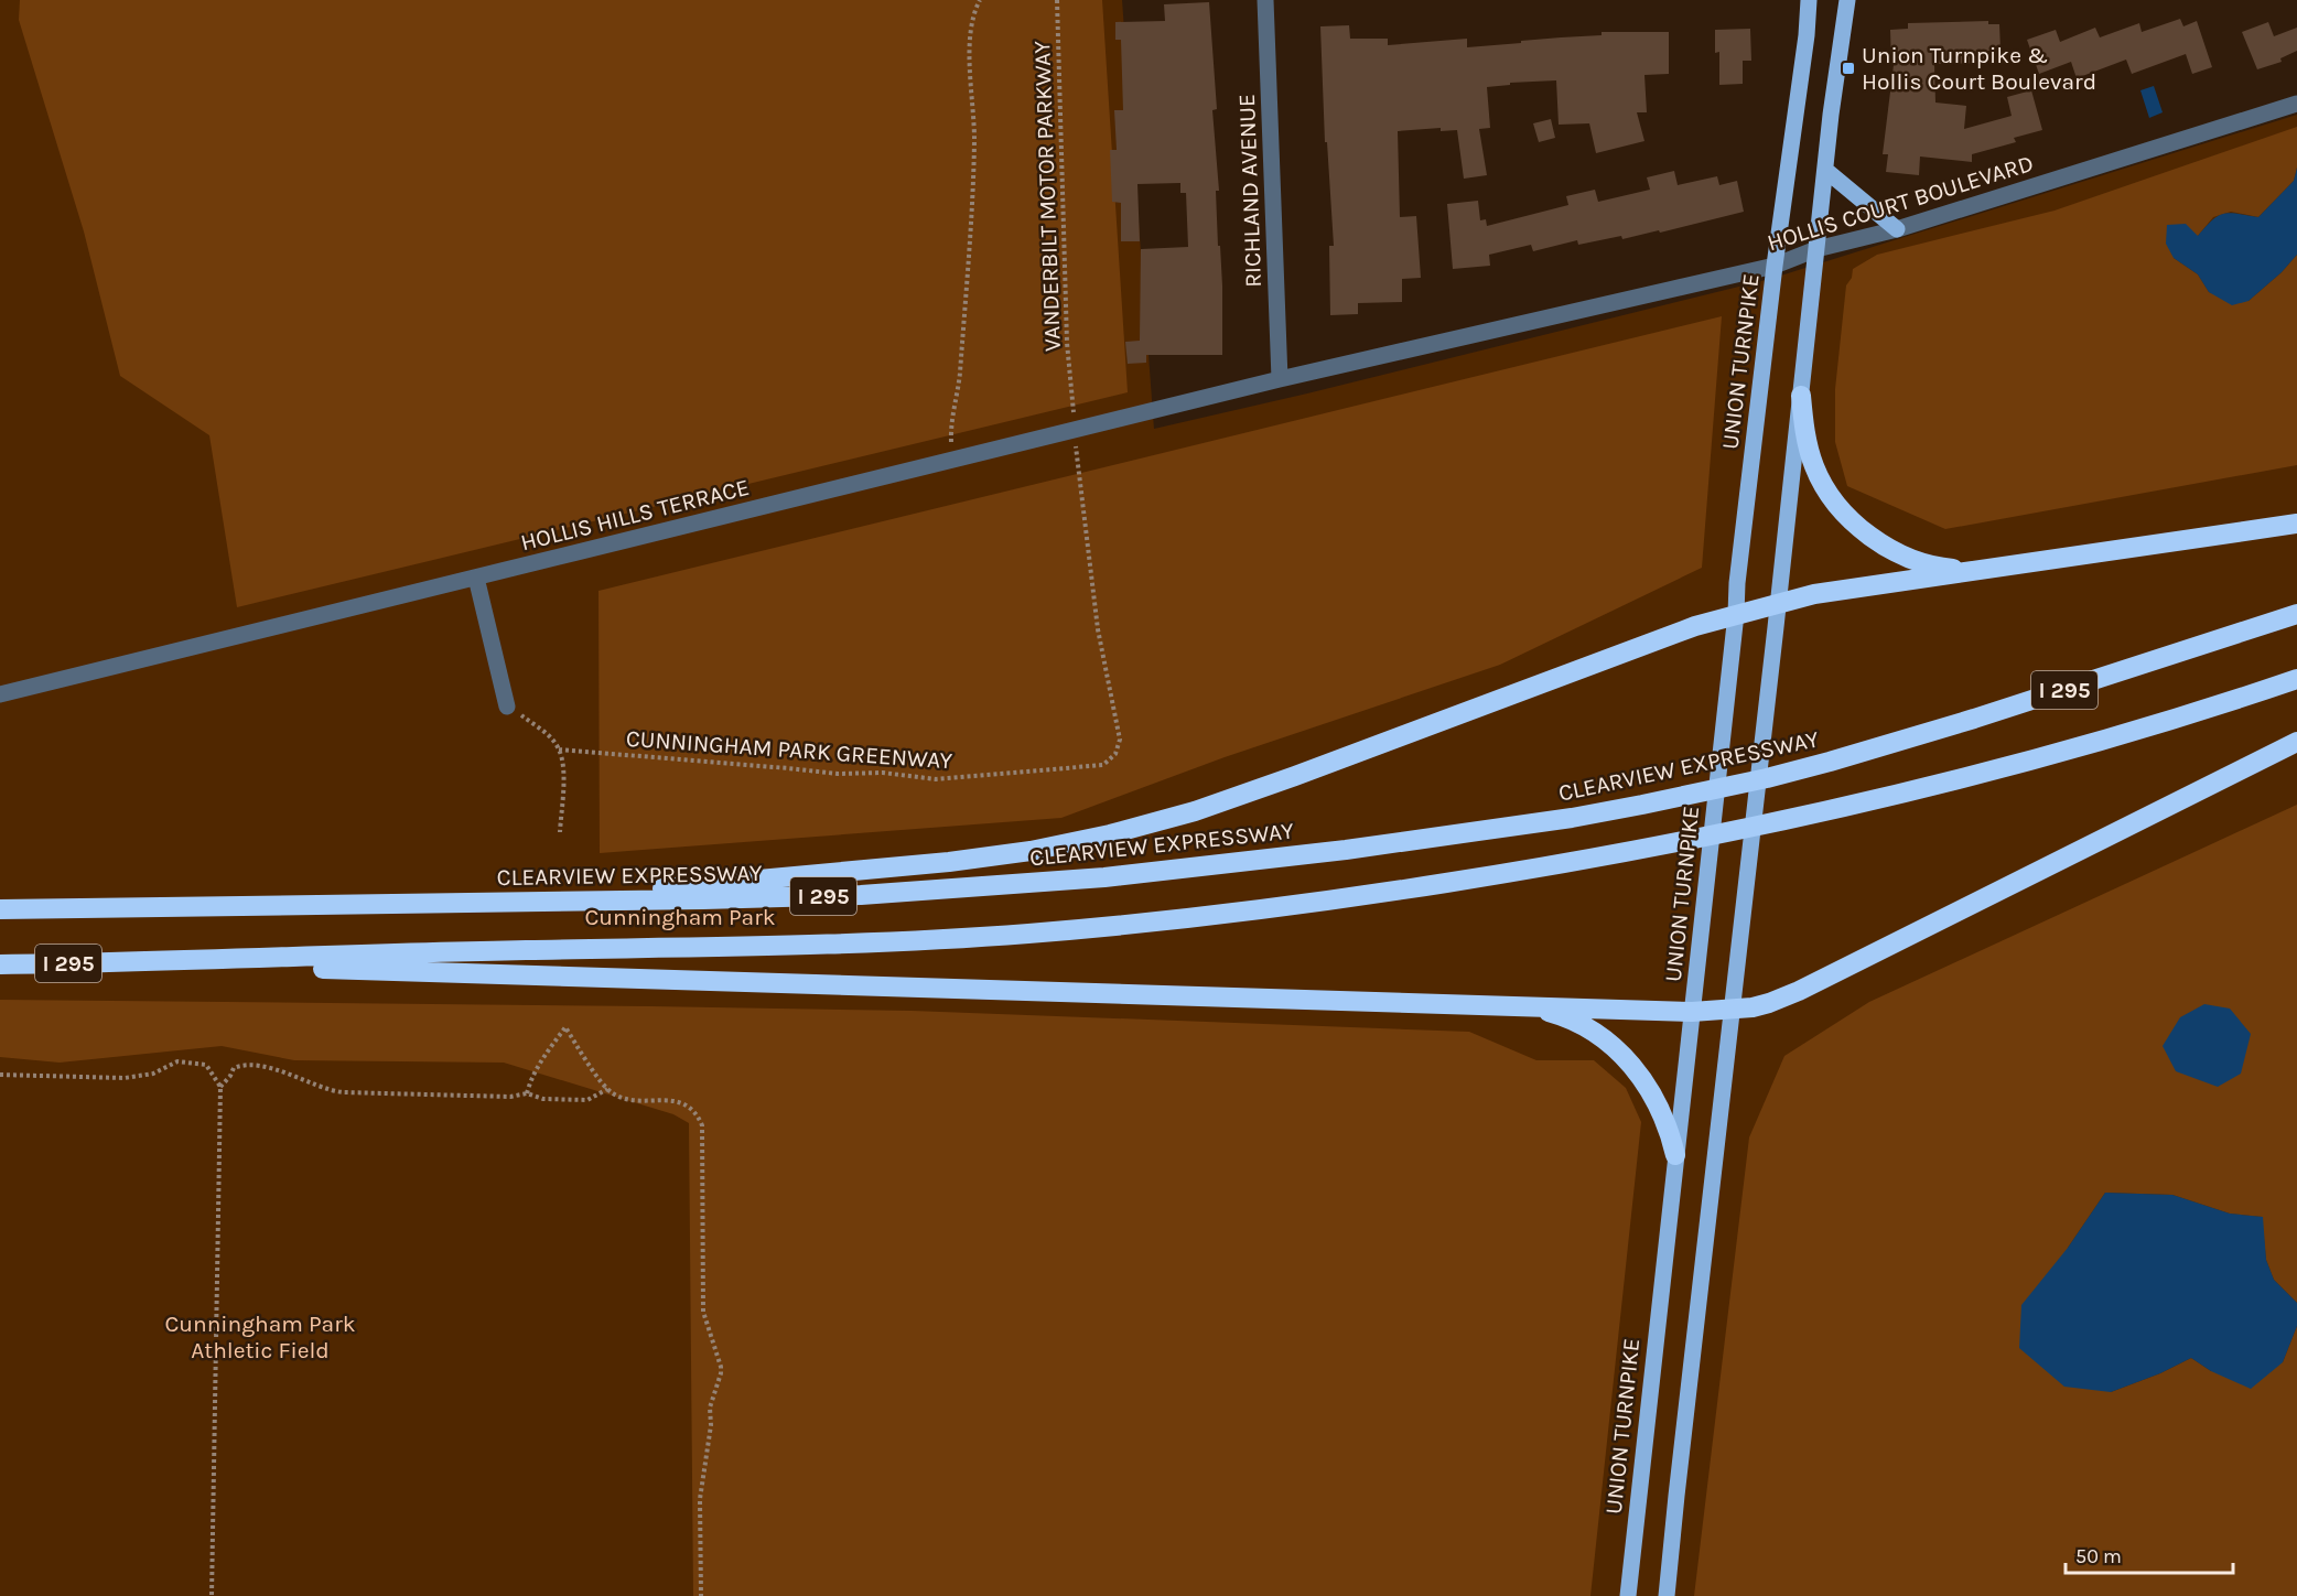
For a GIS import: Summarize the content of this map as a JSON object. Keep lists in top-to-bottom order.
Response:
{
  "streets": {
    "highway": ["I 295", "CLEARVIEW EXPRESSWAY"],
    "main road": ["UNION TURNPIKE"],
    "street": ["RICHLAND AVENUE", "HOLLIS COURT BOULEVARD", "HOLLIS HILLS TERRACE"],
    "path": ["VANDERBILT MOTOR PARKWAY", "CUNNINGHAM PARK GREENWAY"]
  },
  "crossings": [
    ["RICHLAND AVENUE", "HOLLIS COURT BOULEVARD"],
    ["RICHLAND AVENUE", "HOLLIS HILLS TERRACE"],
    ["HOLLIS COURT BOULEVARD", "UNION TURNPIKE"],
    ["HOLLIS COURT BOULEVARD", "HOLLIS HILLS TERRACE"]
  ],
  "parks": ["Cunningham Park", "Cunningham Park Athletic Field"],
  "places": {
    "transit": ["Union Turnpike & Hollis Court Boulevard"]
  },
  "scale_bar": "50 m"
}
